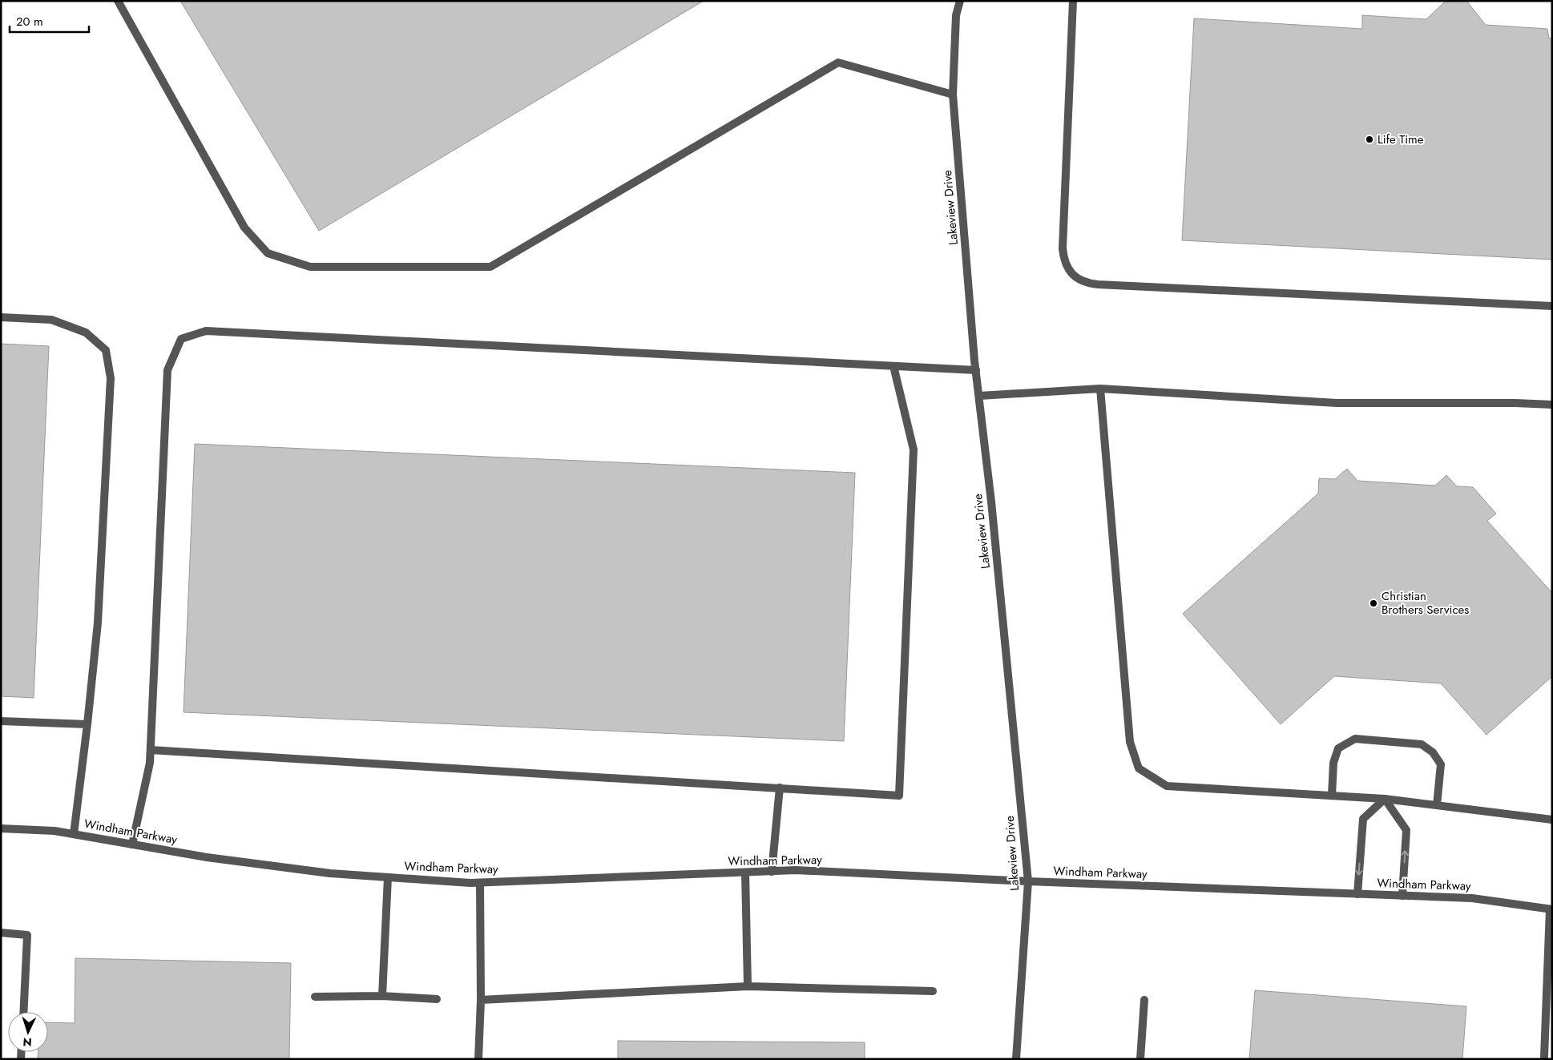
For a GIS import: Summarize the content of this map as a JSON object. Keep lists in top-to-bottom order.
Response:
{
  "streets": {
    "street": ["Lakeview Drive", "Windham Parkway"]
  },
  "crossings": [
    ["Lakeview Drive", "Windham Parkway"]
  ],
  "places": ["Life Time", "Christian Brothers Services"],
  "scale_bar": "20 m",
  "north": "bottom"
}
